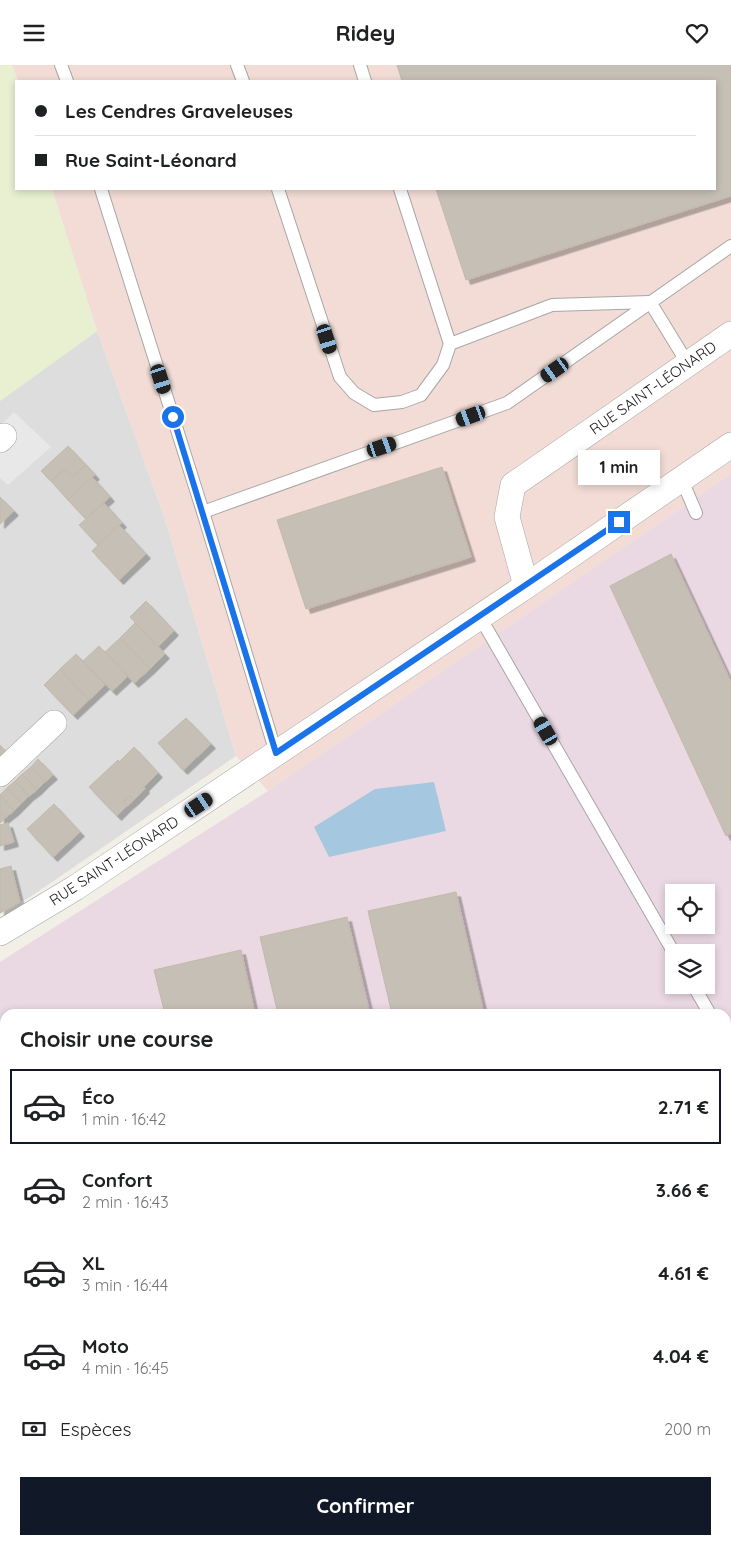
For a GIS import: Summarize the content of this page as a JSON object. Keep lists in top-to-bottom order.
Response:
{
  "streets": {
    "street": ["RUE SAINT-LÉONARD"]
  },
  "page": {
    "header": "Ridey",
    "banner": ["Les Cendres Graveleuses", "Rue Saint-Léonard"],
    "bubble": "1 min",
    "heading": "Choisir une course",
    "list": [
      {
        "name": "Éco",
        "note": "1 min · 16:42",
        "value": "2.71 €"
      },
      {
        "name": "Confort",
        "note": "2 min · 16:43",
        "value": "3.66 €"
      },
      {
        "name": "XL",
        "note": "3 min · 16:44",
        "value": "4.61 €"
      },
      {
        "name": "Moto",
        "note": "4 min · 16:45",
        "value": "4.04 €"
      }
    ],
    "pay": ["Espèces", "200 m"],
    "buttons": "Confirmer"
  }
}
